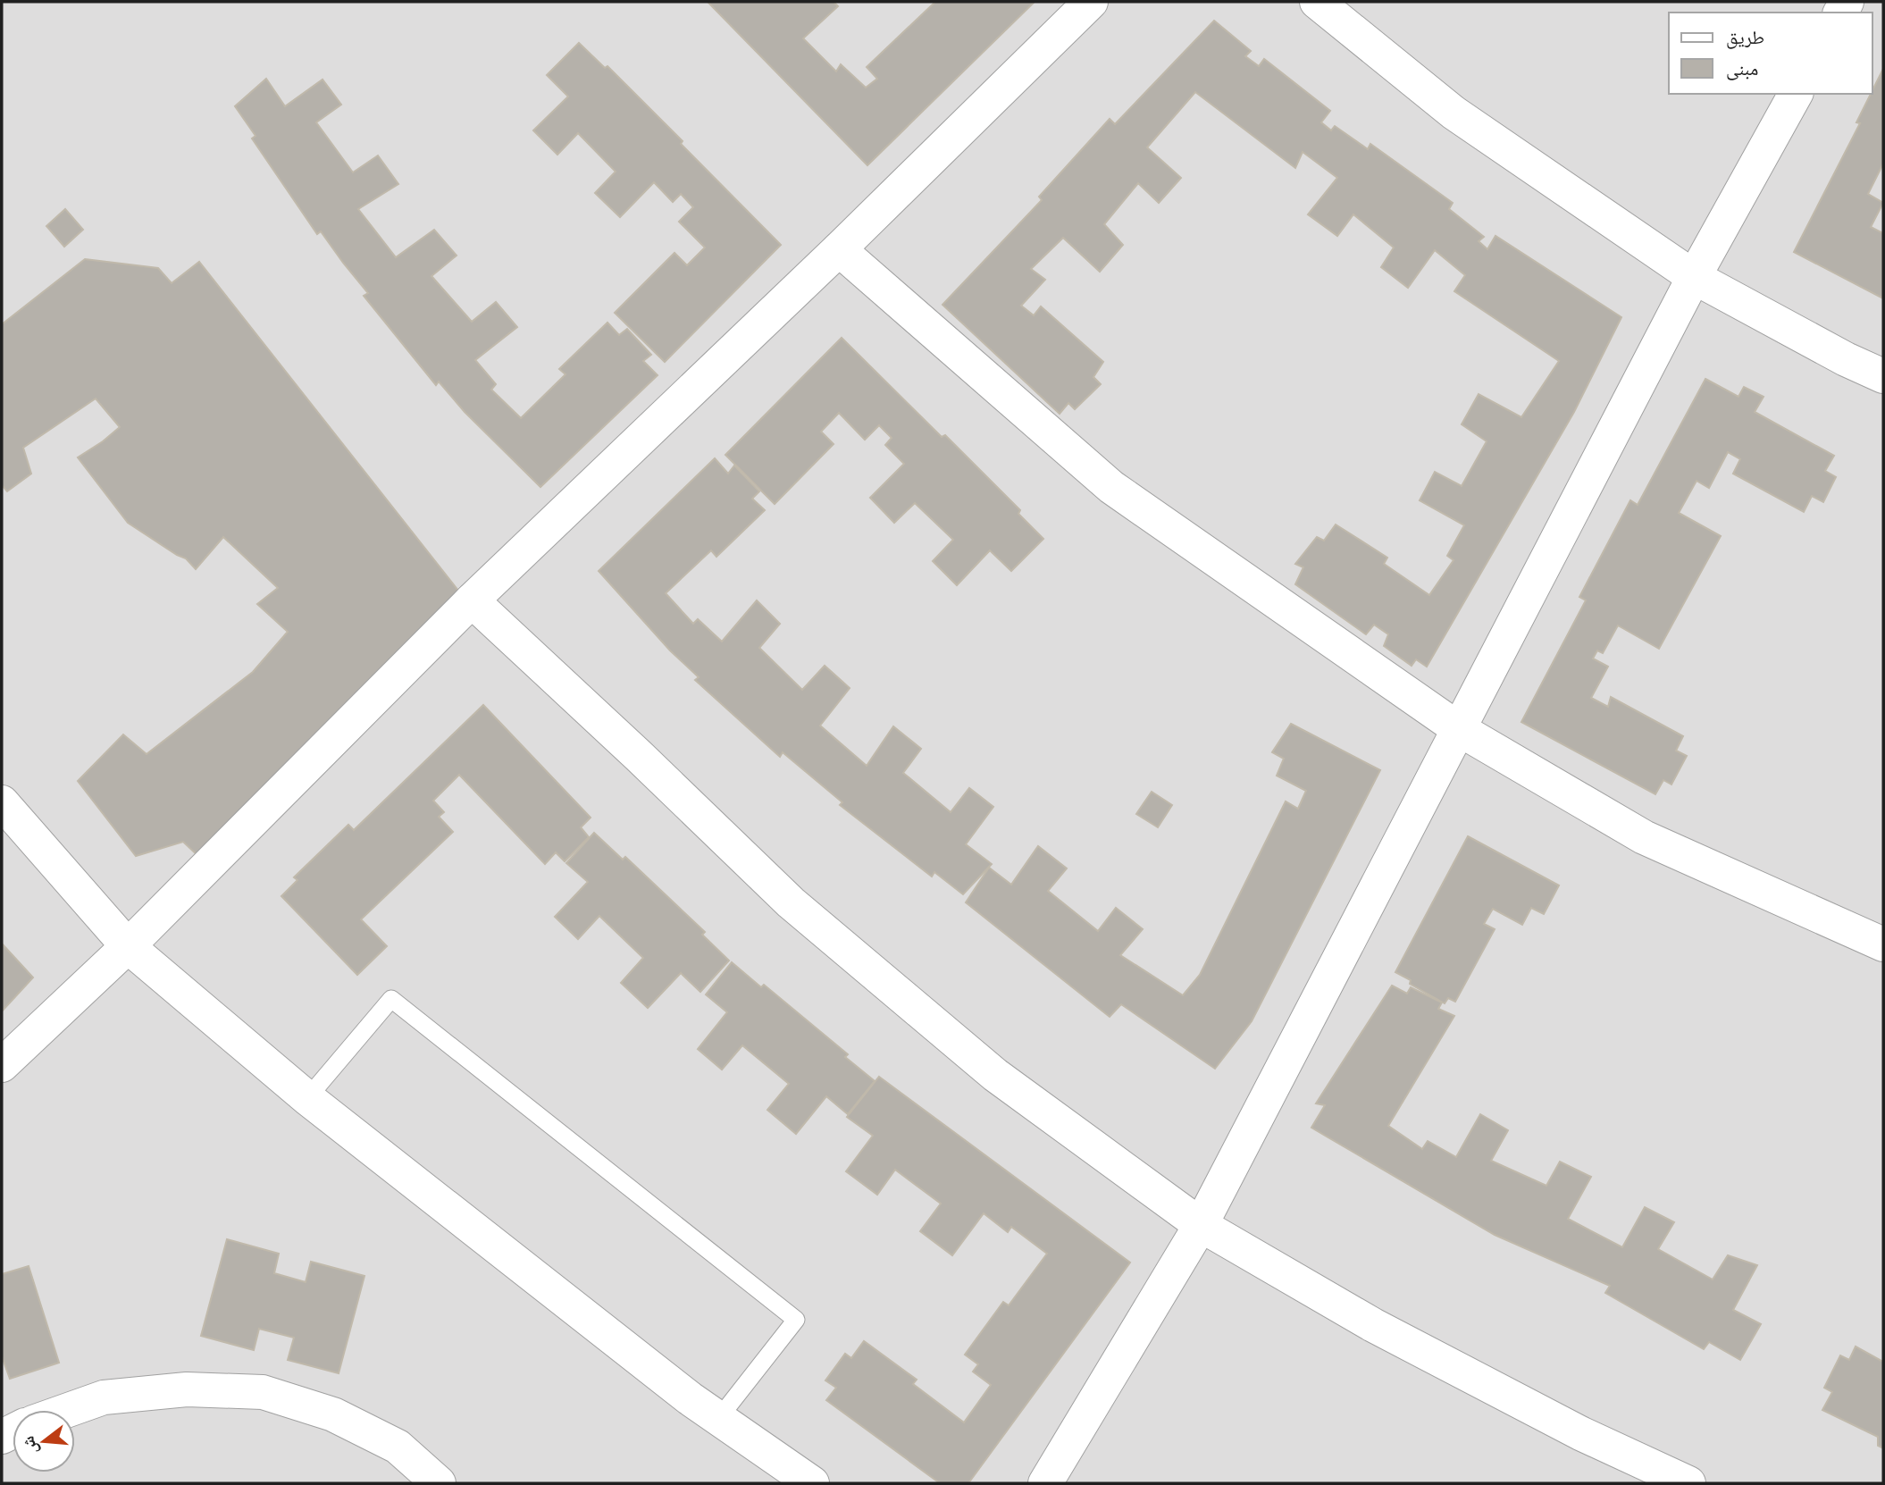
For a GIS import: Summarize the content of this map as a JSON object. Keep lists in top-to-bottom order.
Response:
{
  "legend": ["طريق", "مبنى"],
  "north": "left"
}
